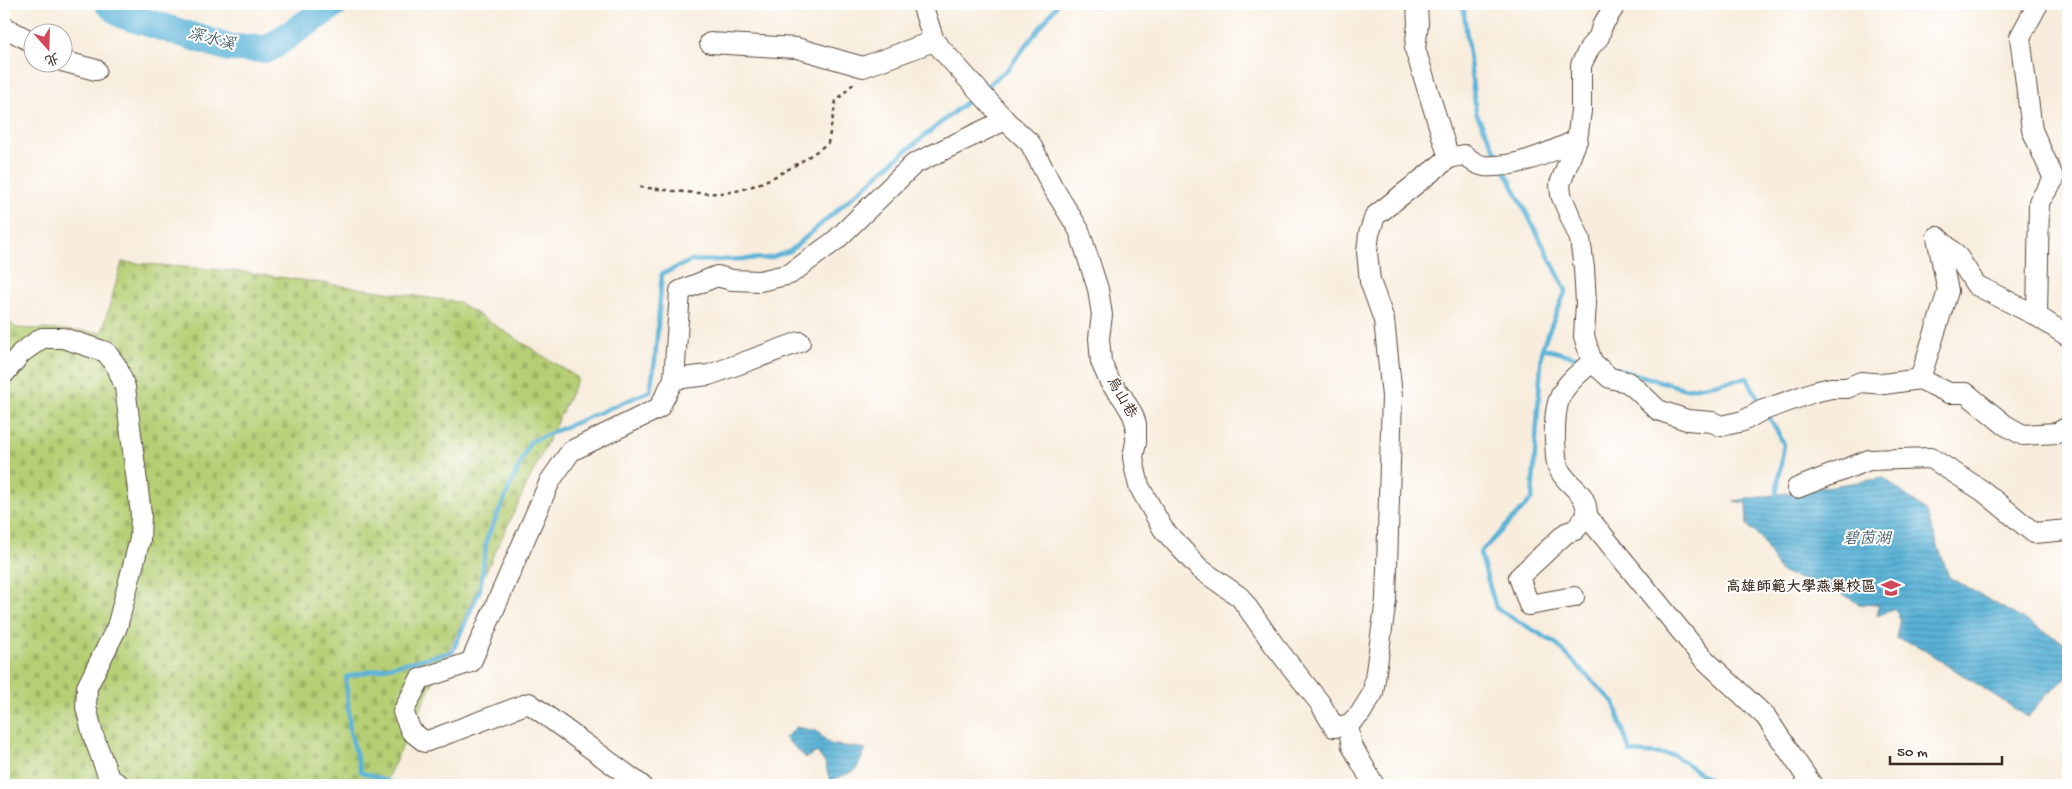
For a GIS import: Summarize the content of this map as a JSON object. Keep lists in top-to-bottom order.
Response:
{
  "streets": {
    "lane": ["烏山巷"]
  },
  "water": ["深水溪", "碧茵湖"],
  "places": {
    "school or university": ["高雄師範大學燕巢校區"]
  },
  "scale_bar": "50 m",
  "north": "bottom"
}
